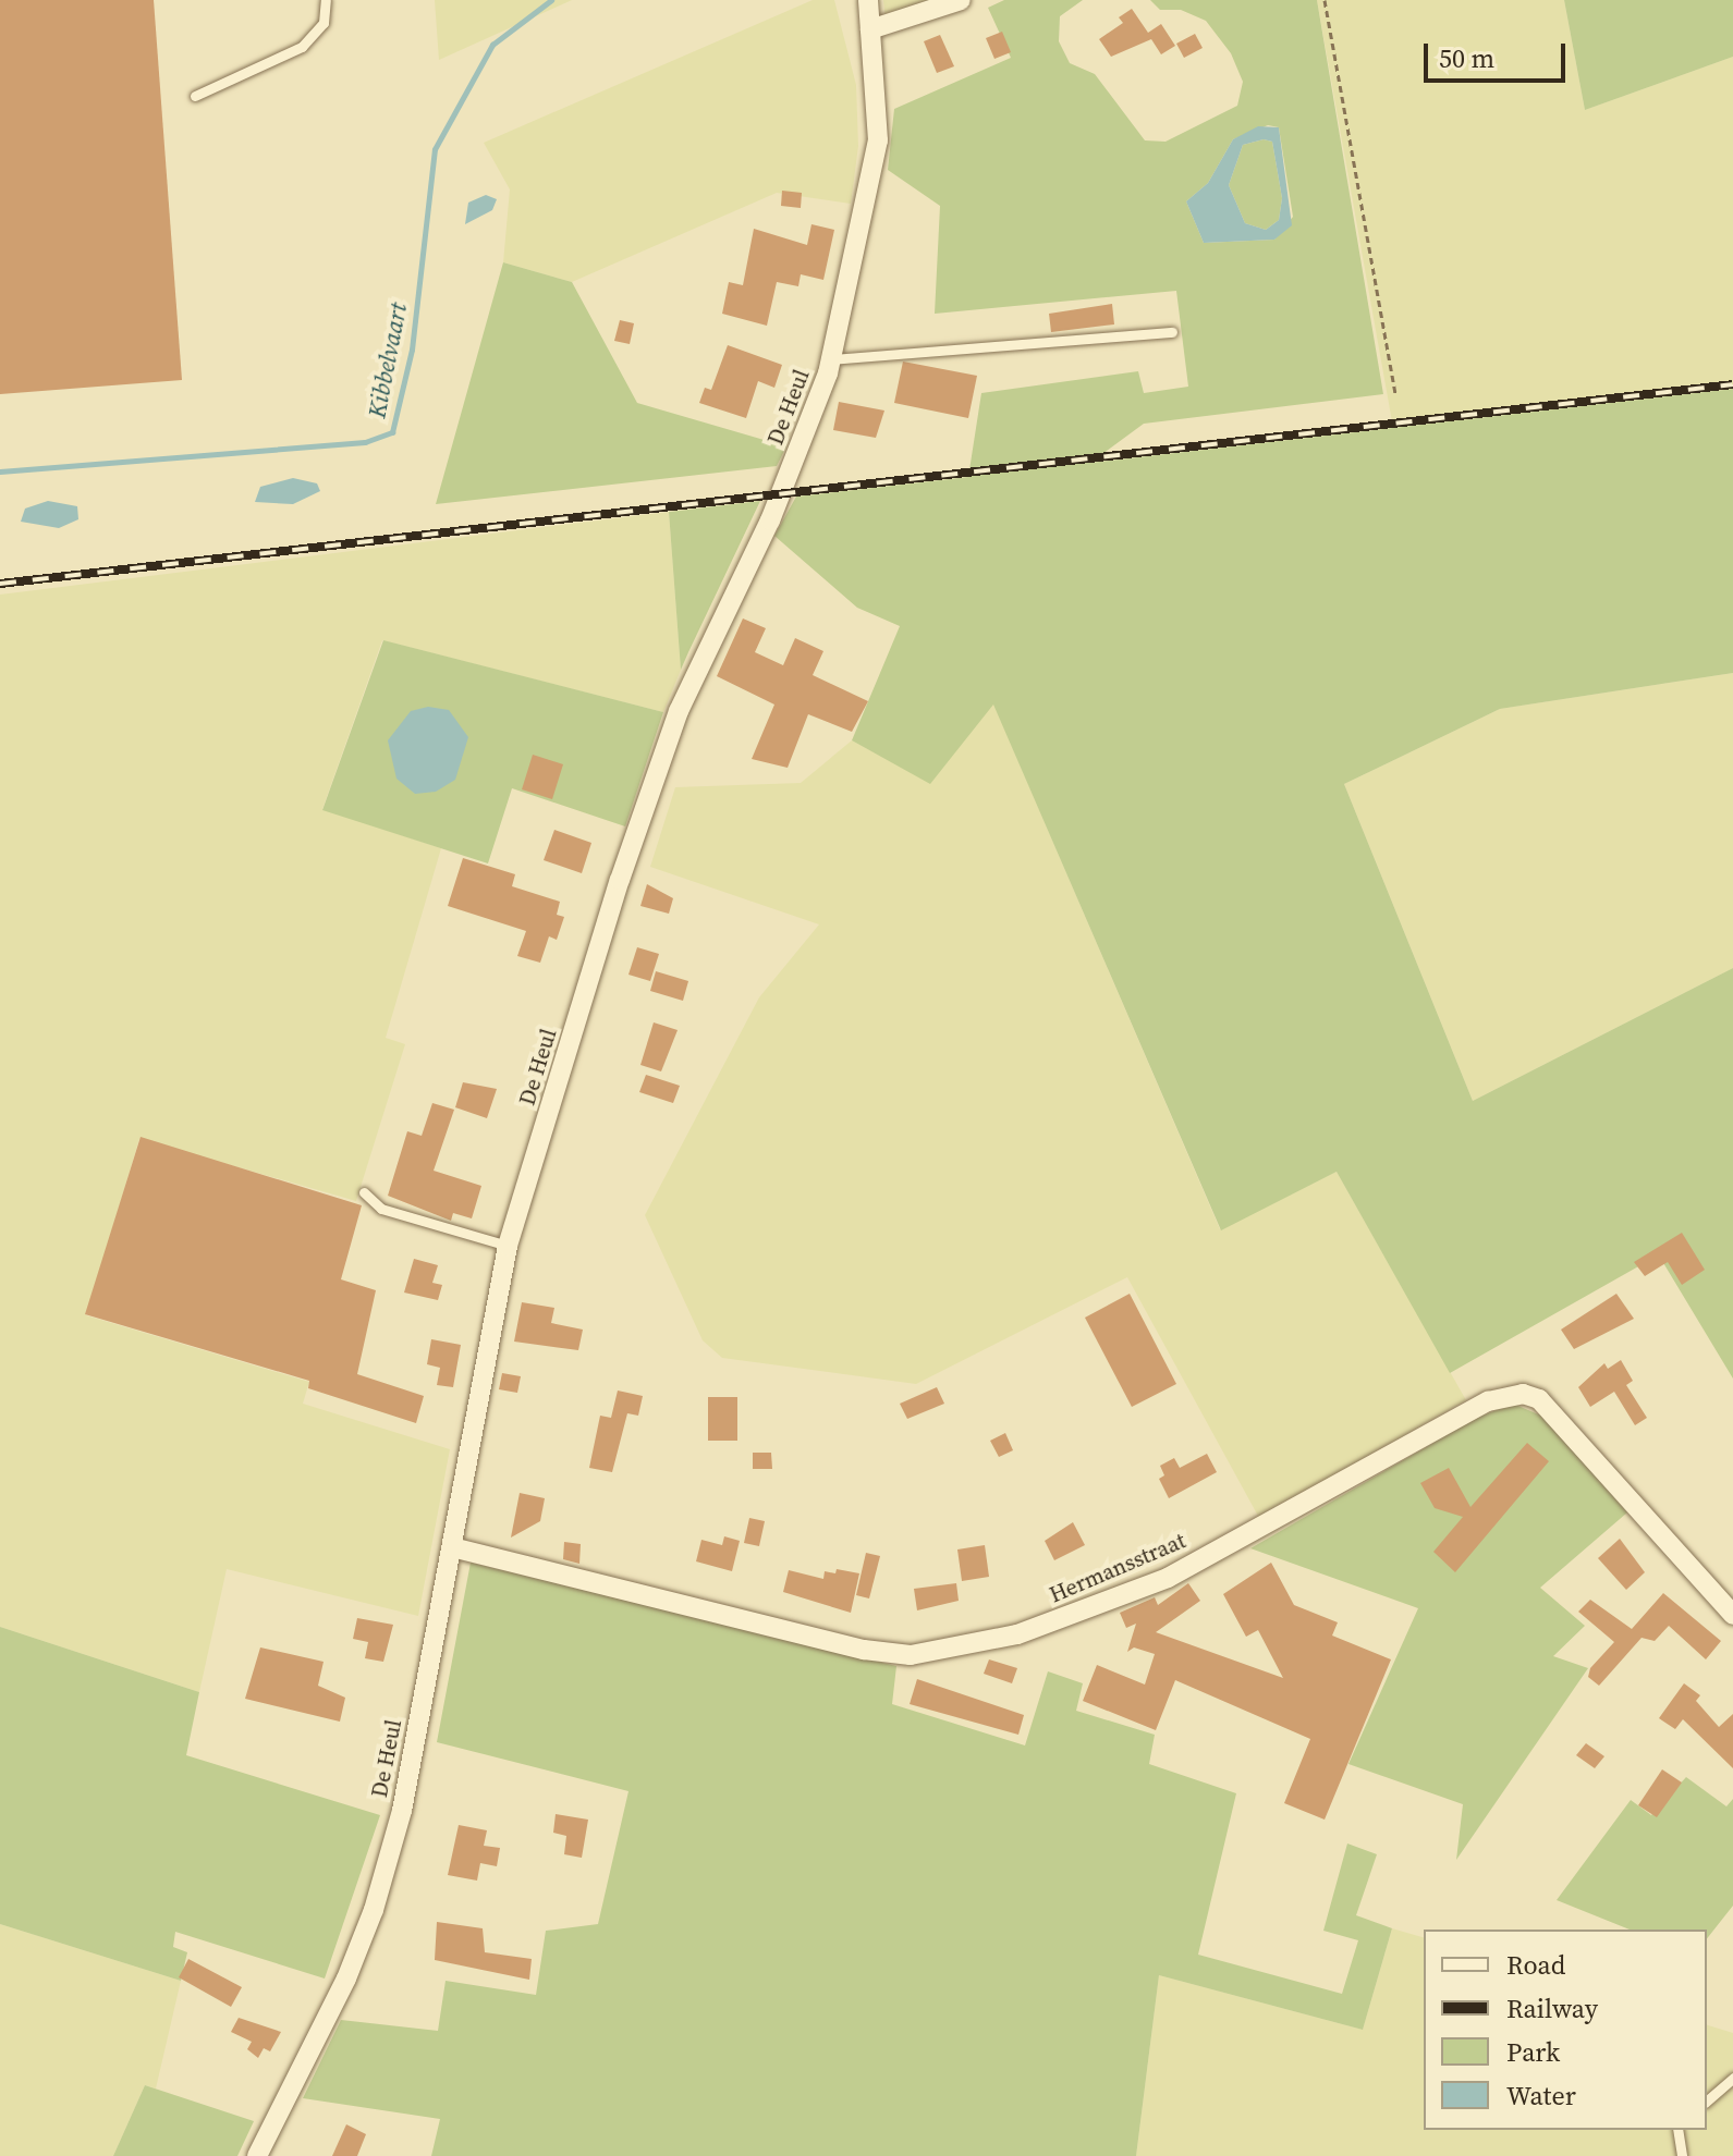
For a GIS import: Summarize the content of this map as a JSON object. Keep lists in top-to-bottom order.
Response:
{
  "streets": {
    "street": ["De Heul", "Hermansstraat"]
  },
  "crossings": [
    ["De Heul", "Hermansstraat"]
  ],
  "water": ["Kibbelvaart"],
  "legend": [
    "Road",
    "Railway",
    "Park",
    "Water"
  ],
  "scale_bar": "50 m"
}
